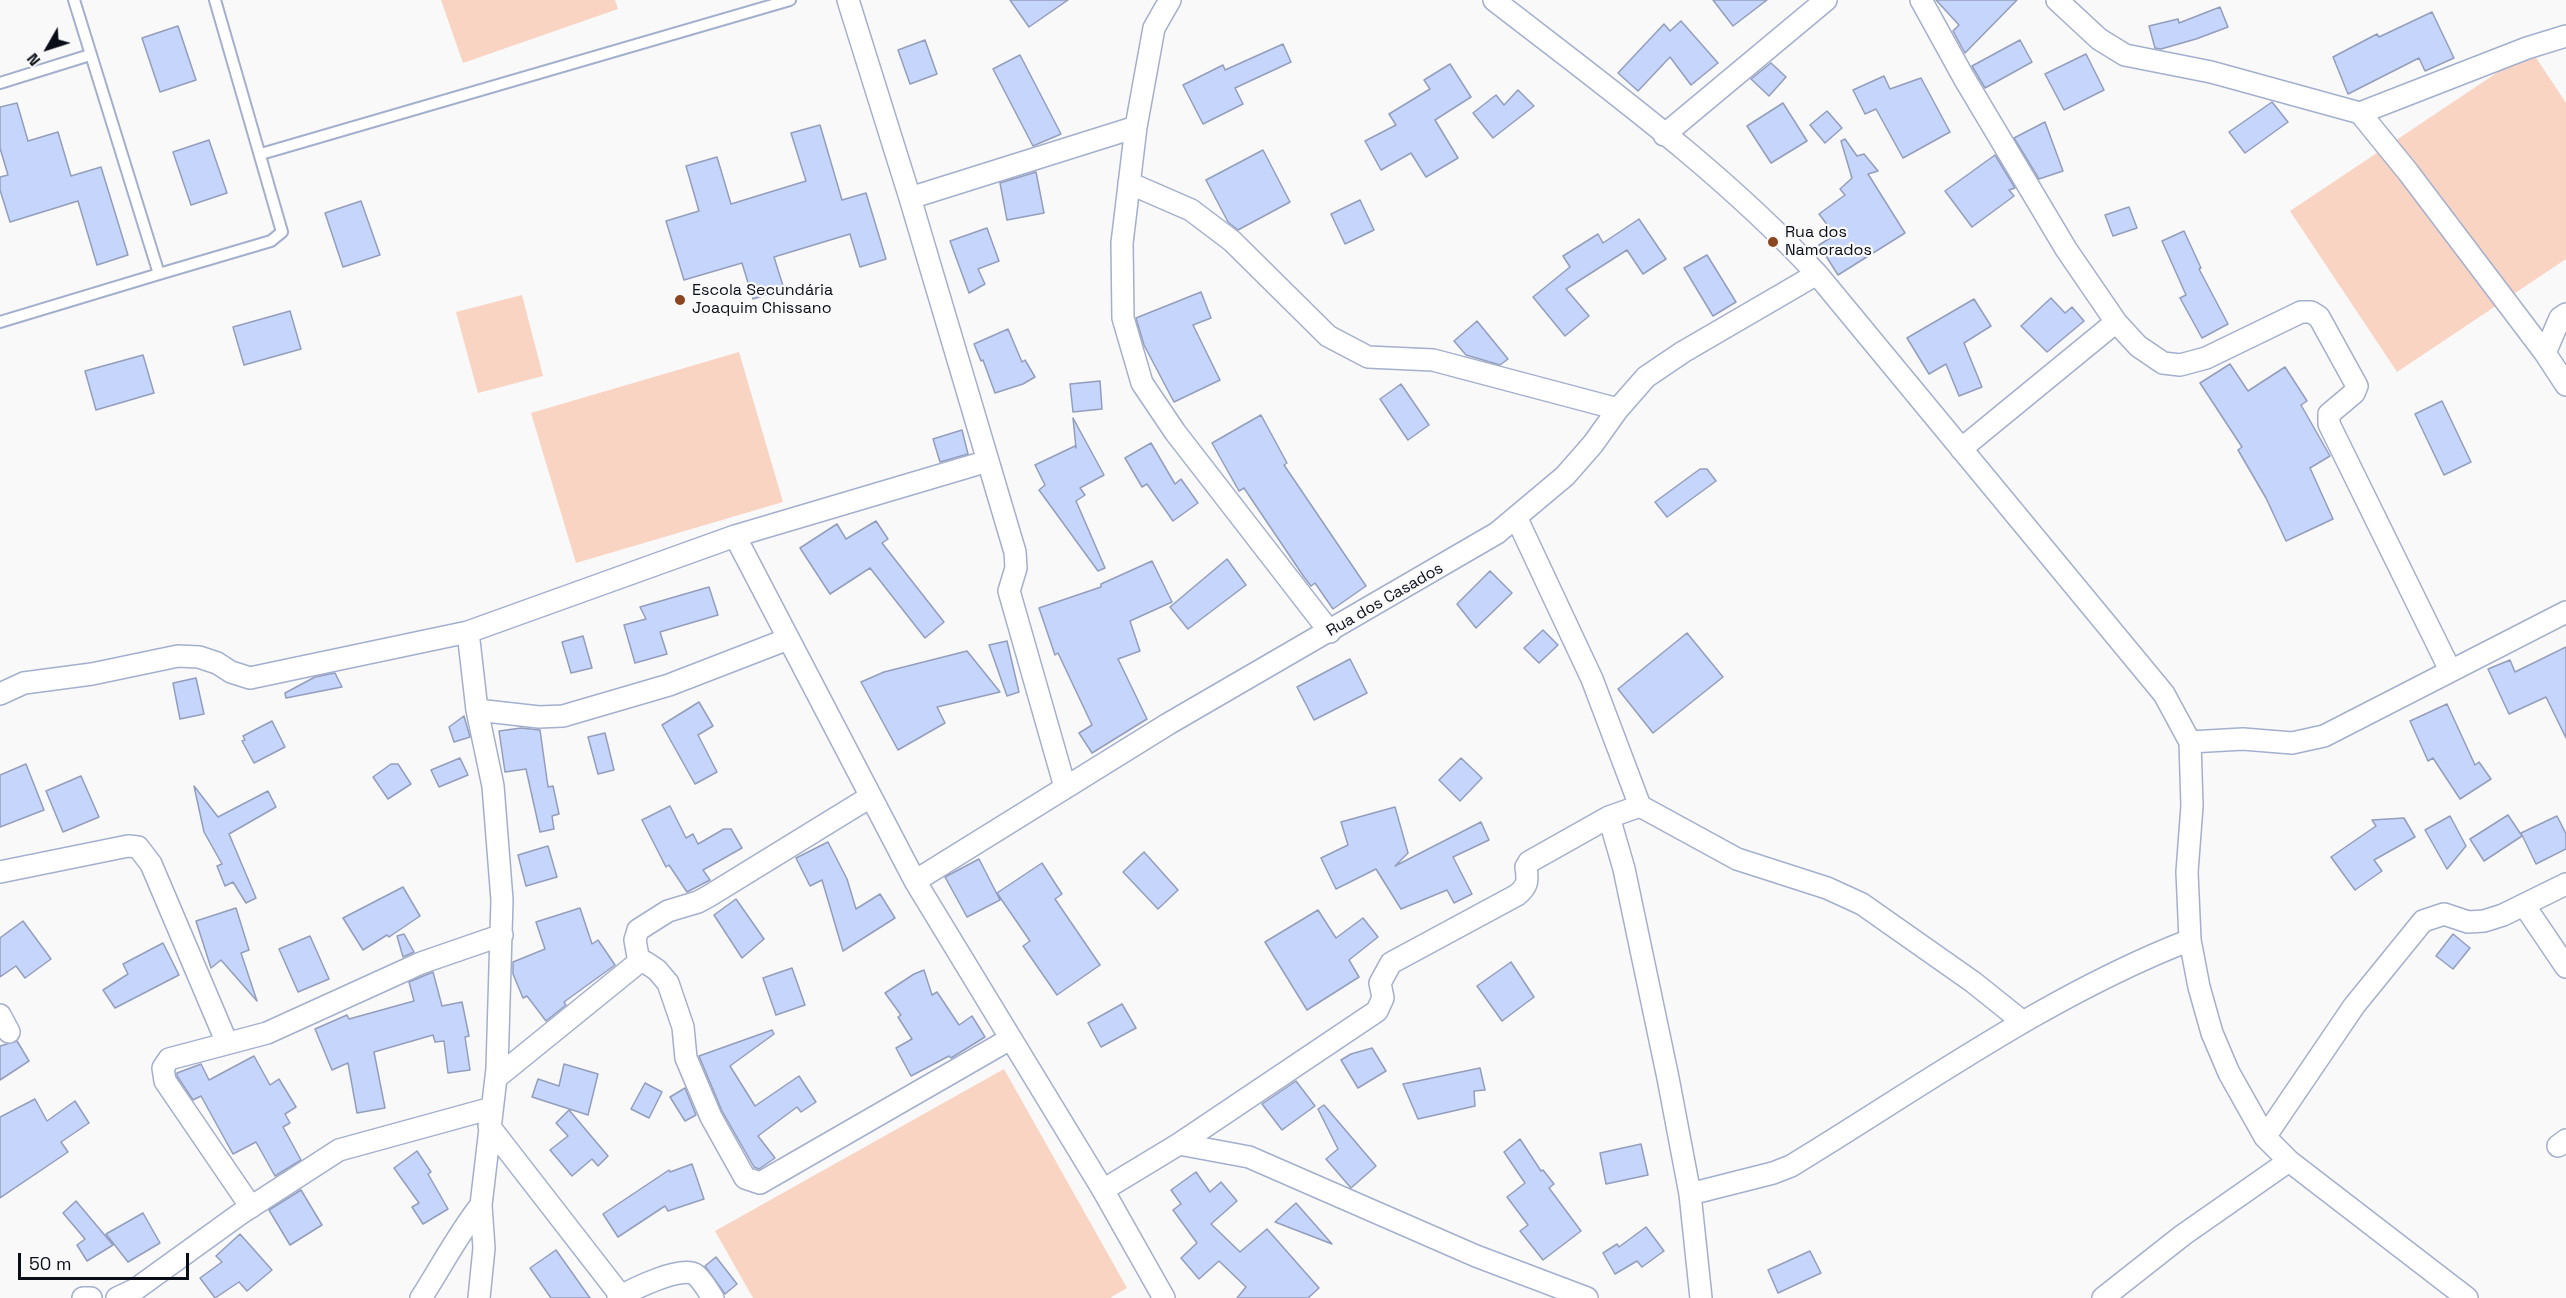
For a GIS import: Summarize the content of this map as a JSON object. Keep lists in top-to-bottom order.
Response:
{
  "streets": {
    "street": ["Rua dos Casados"]
  },
  "places": ["Rua dos Namorados", "Escola Secundária Joaquim Chissano"],
  "scale_bar": "50 m",
  "north": "bottom left"
}
